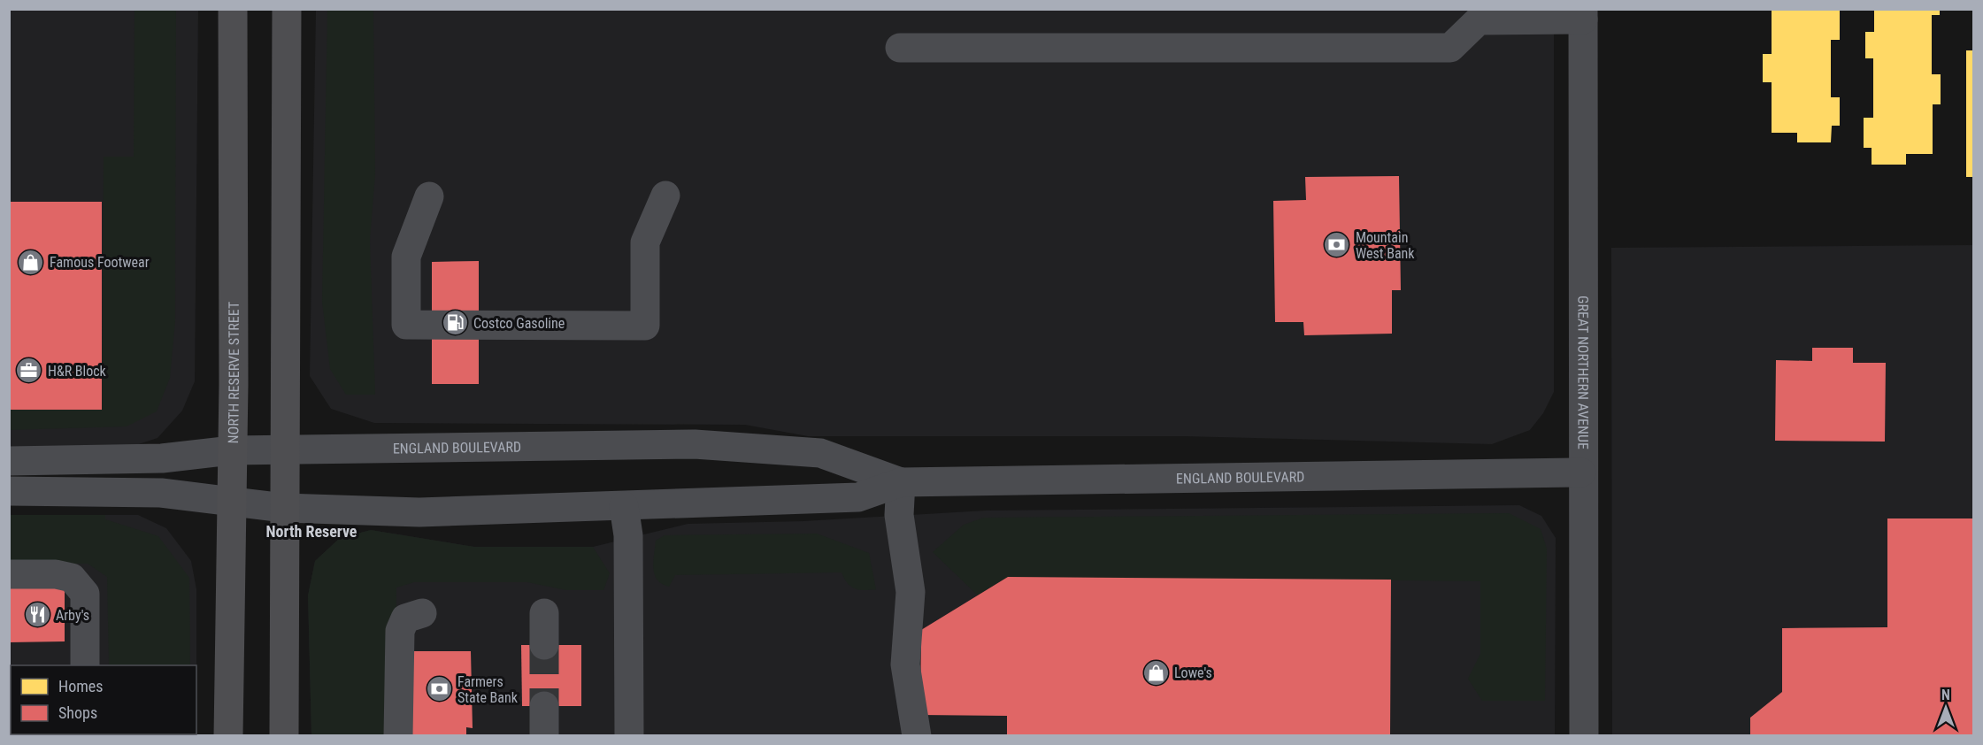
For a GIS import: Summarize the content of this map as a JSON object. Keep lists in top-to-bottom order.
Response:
{
  "streets": {
    "highway": ["NORTH RESERVE STREET"],
    "street": ["GREAT NORTHERN AVENUE", "ENGLAND BOULEVARD"]
  },
  "crossings": [
    ["NORTH RESERVE STREET", "ENGLAND BOULEVARD"],
    ["GREAT NORTHERN AVENUE", "ENGLAND BOULEVARD"]
  ],
  "districts": ["North Reserve"],
  "places": {
    "bank": ["Mountain West Bank", "Farmers State Bank"],
    "shop": ["Famous Footwear", "Lowe's"],
    "fuel station": ["Costco Gasoline"],
    "office": ["H&R Block"],
    "restaurant": ["Arby's"]
  },
  "legend": ["Homes", "Shops"],
  "north": "top"
}
